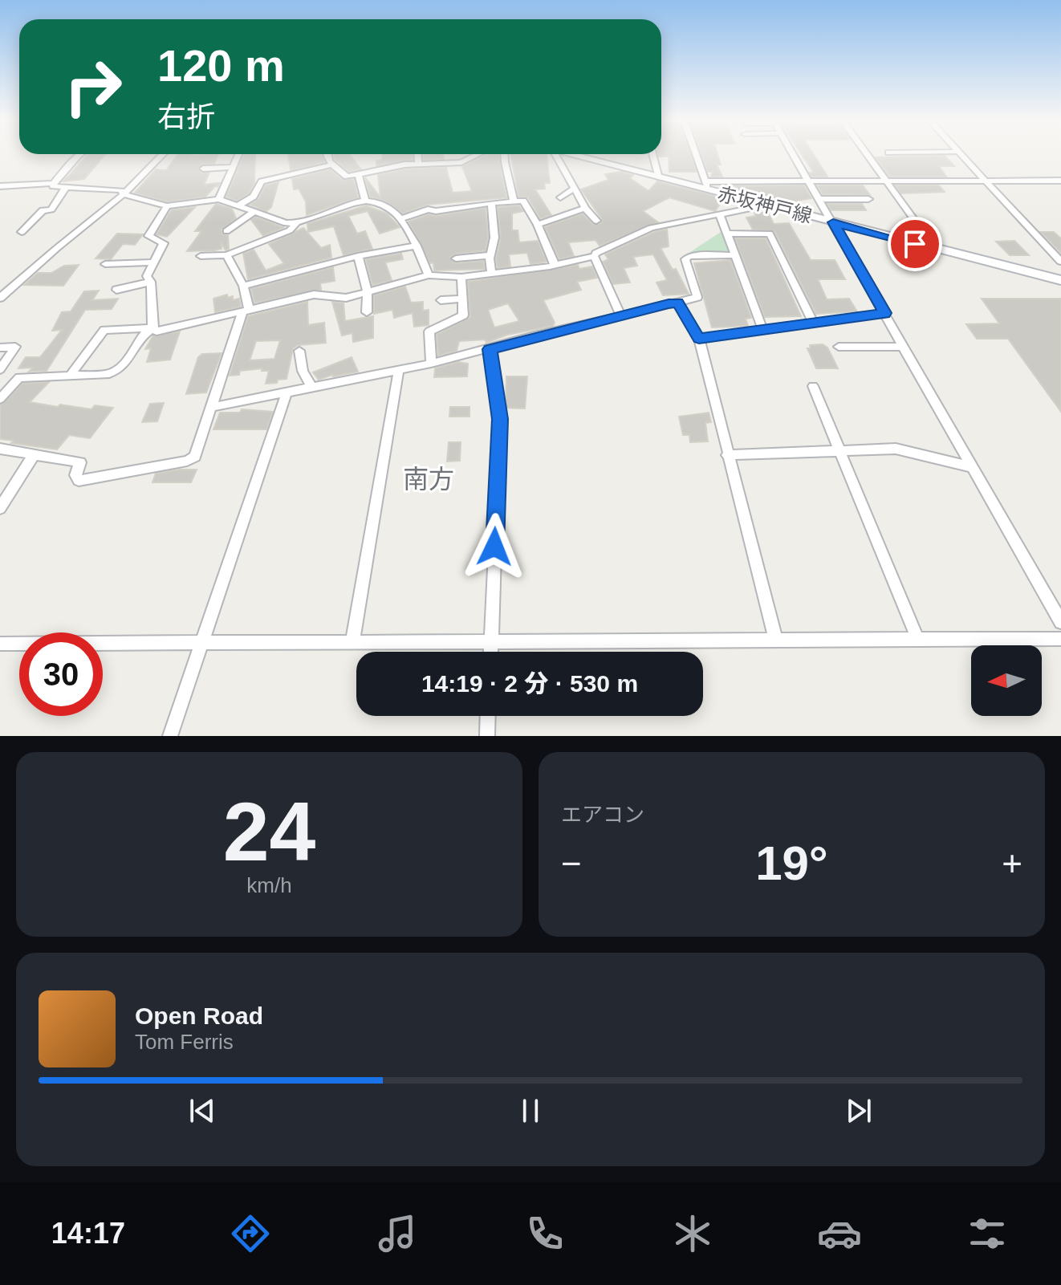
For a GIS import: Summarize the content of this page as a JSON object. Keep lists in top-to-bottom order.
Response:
{
  "streets": {
    "main road": ["赤坂神戸線"]
  },
  "districts": ["南方"],
  "north": "left",
  "page": {
    "turn": ["120 m", "右折"],
    "limit": "30",
    "trip": "14:19 · 2 分 · 530 m",
    "tile": [
      ["24", "km/h"],
      "エアコン"
    ],
    "heat": ["−", "19°", "+"],
    "song": ["Open Road", "Tom Ferris"],
    "tabs": "14:17"
  }
}
